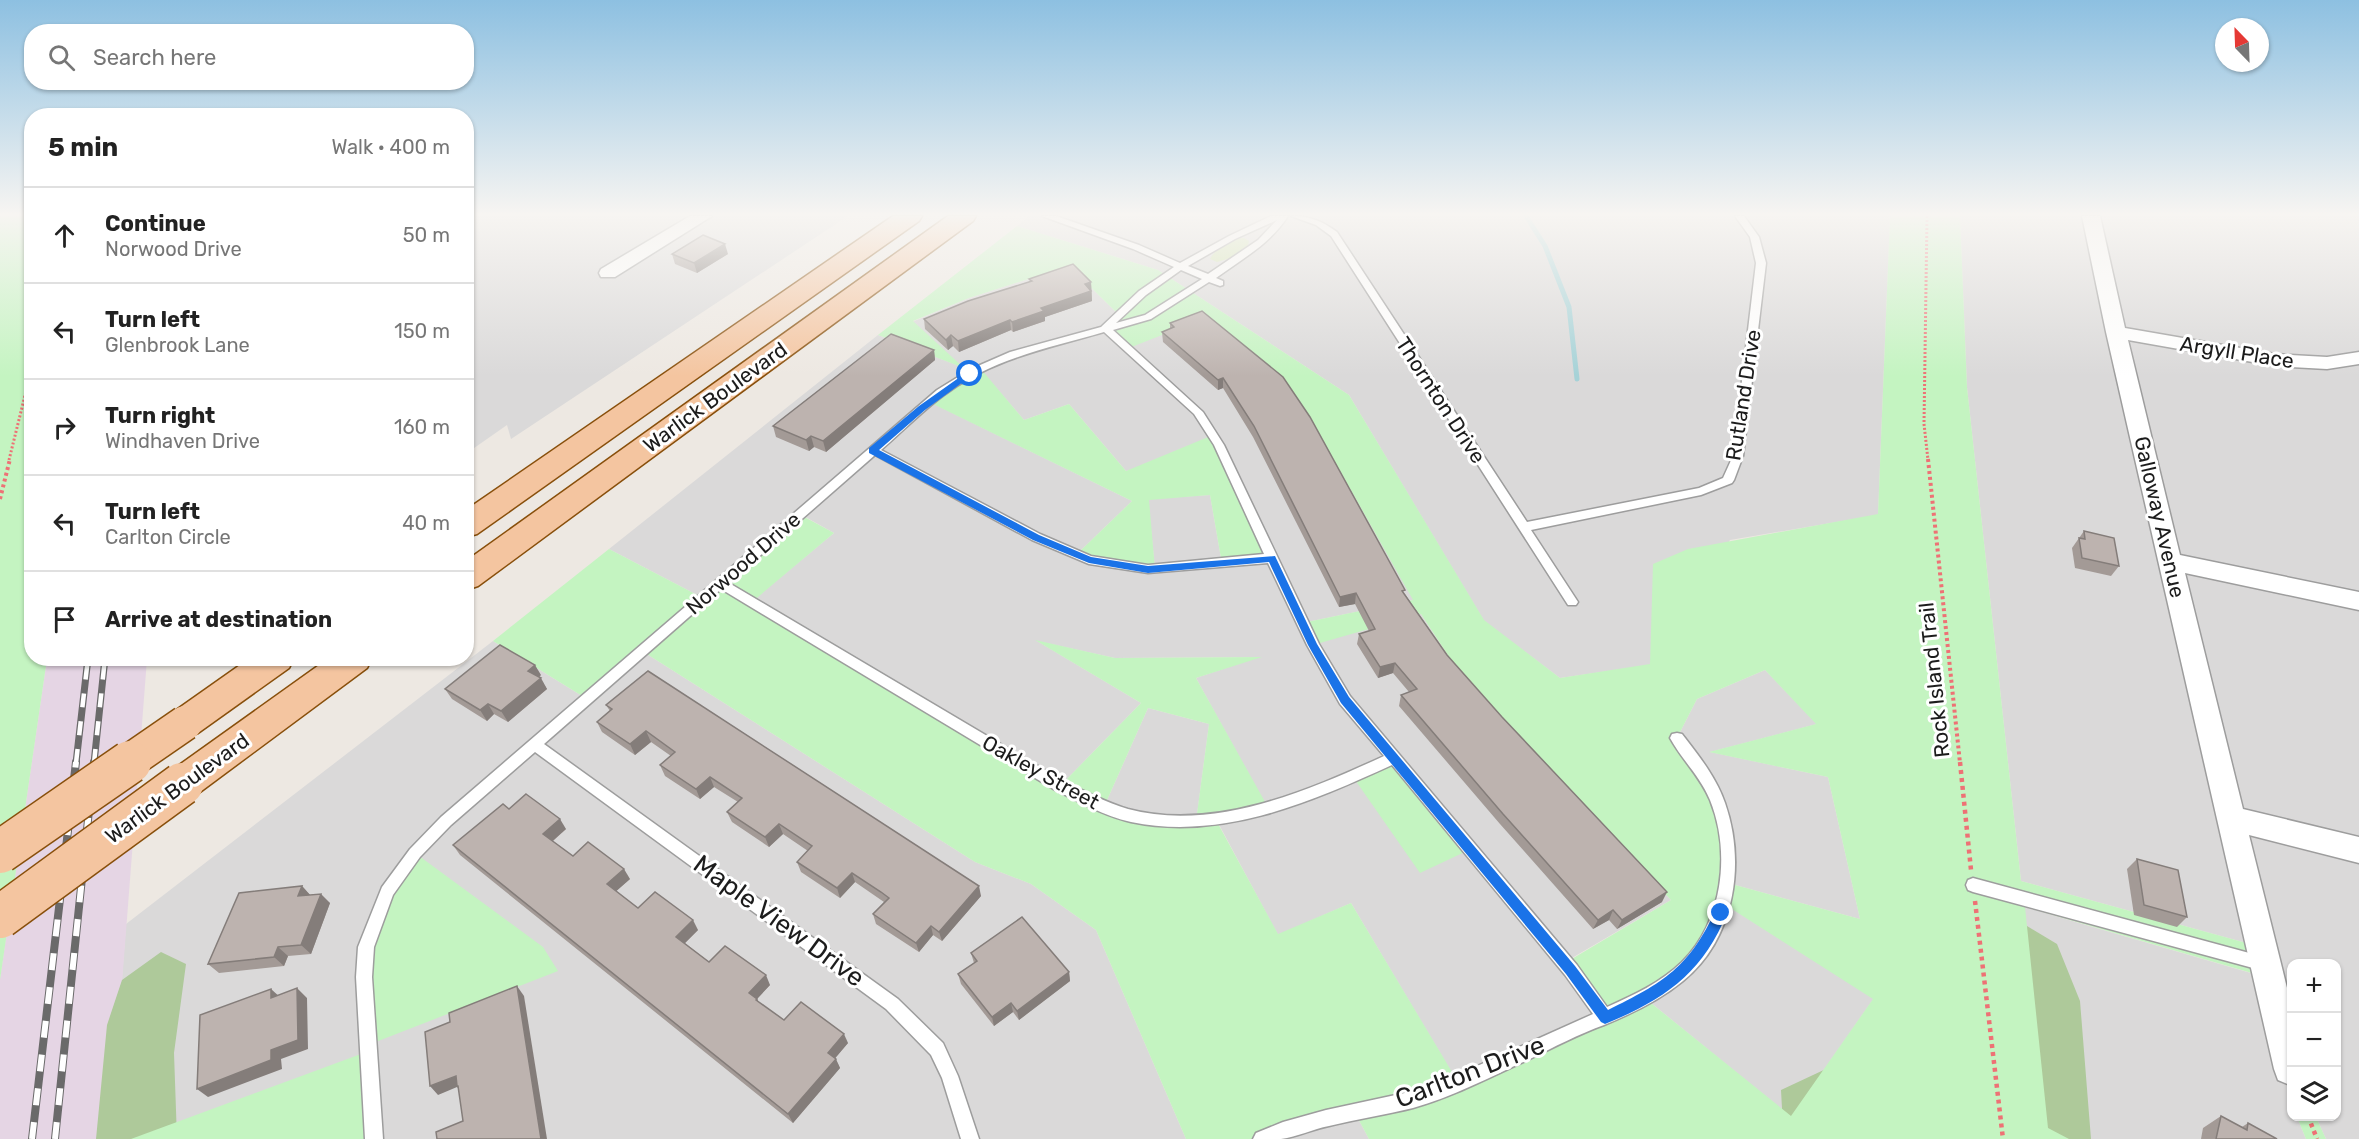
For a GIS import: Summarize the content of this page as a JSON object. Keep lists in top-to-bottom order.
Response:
{
  "streets": {
    "main road": ["Warlick Boulevard"],
    "street": ["Argyll Place", "Galloway Avenue"],
    "lane": [
      "Rutland Drive",
      "Thornton Drive",
      "Norwood Drive",
      "Oakley Street",
      "Maple View Drive",
      "Carlton Drive"
    ],
    "path": ["Rock Island Trail"]
  },
  "crossings": [
    ["Argyll Place", "Galloway Avenue"],
    ["Rutland Drive", "Thornton Drive"],
    ["Norwood Drive", "Oakley Street"],
    ["Norwood Drive", "Maple View Drive"]
  ],
  "north": "top left",
  "page": {
    "search": "Search here",
    "heading": ["5 min", "Walk · 400 m"],
    "list": [
      ["Continue", "Norwood Drive", "50 m"],
      ["Turn left", "Glenbrook Lane", "150 m"],
      ["Turn right", "Windhaven Drive", "160 m"],
      ["Turn left", "Carlton Circle", "40 m"],
      "Arrive at destination"
    ],
    "map_buttons": ["+", "−"]
  }
}
